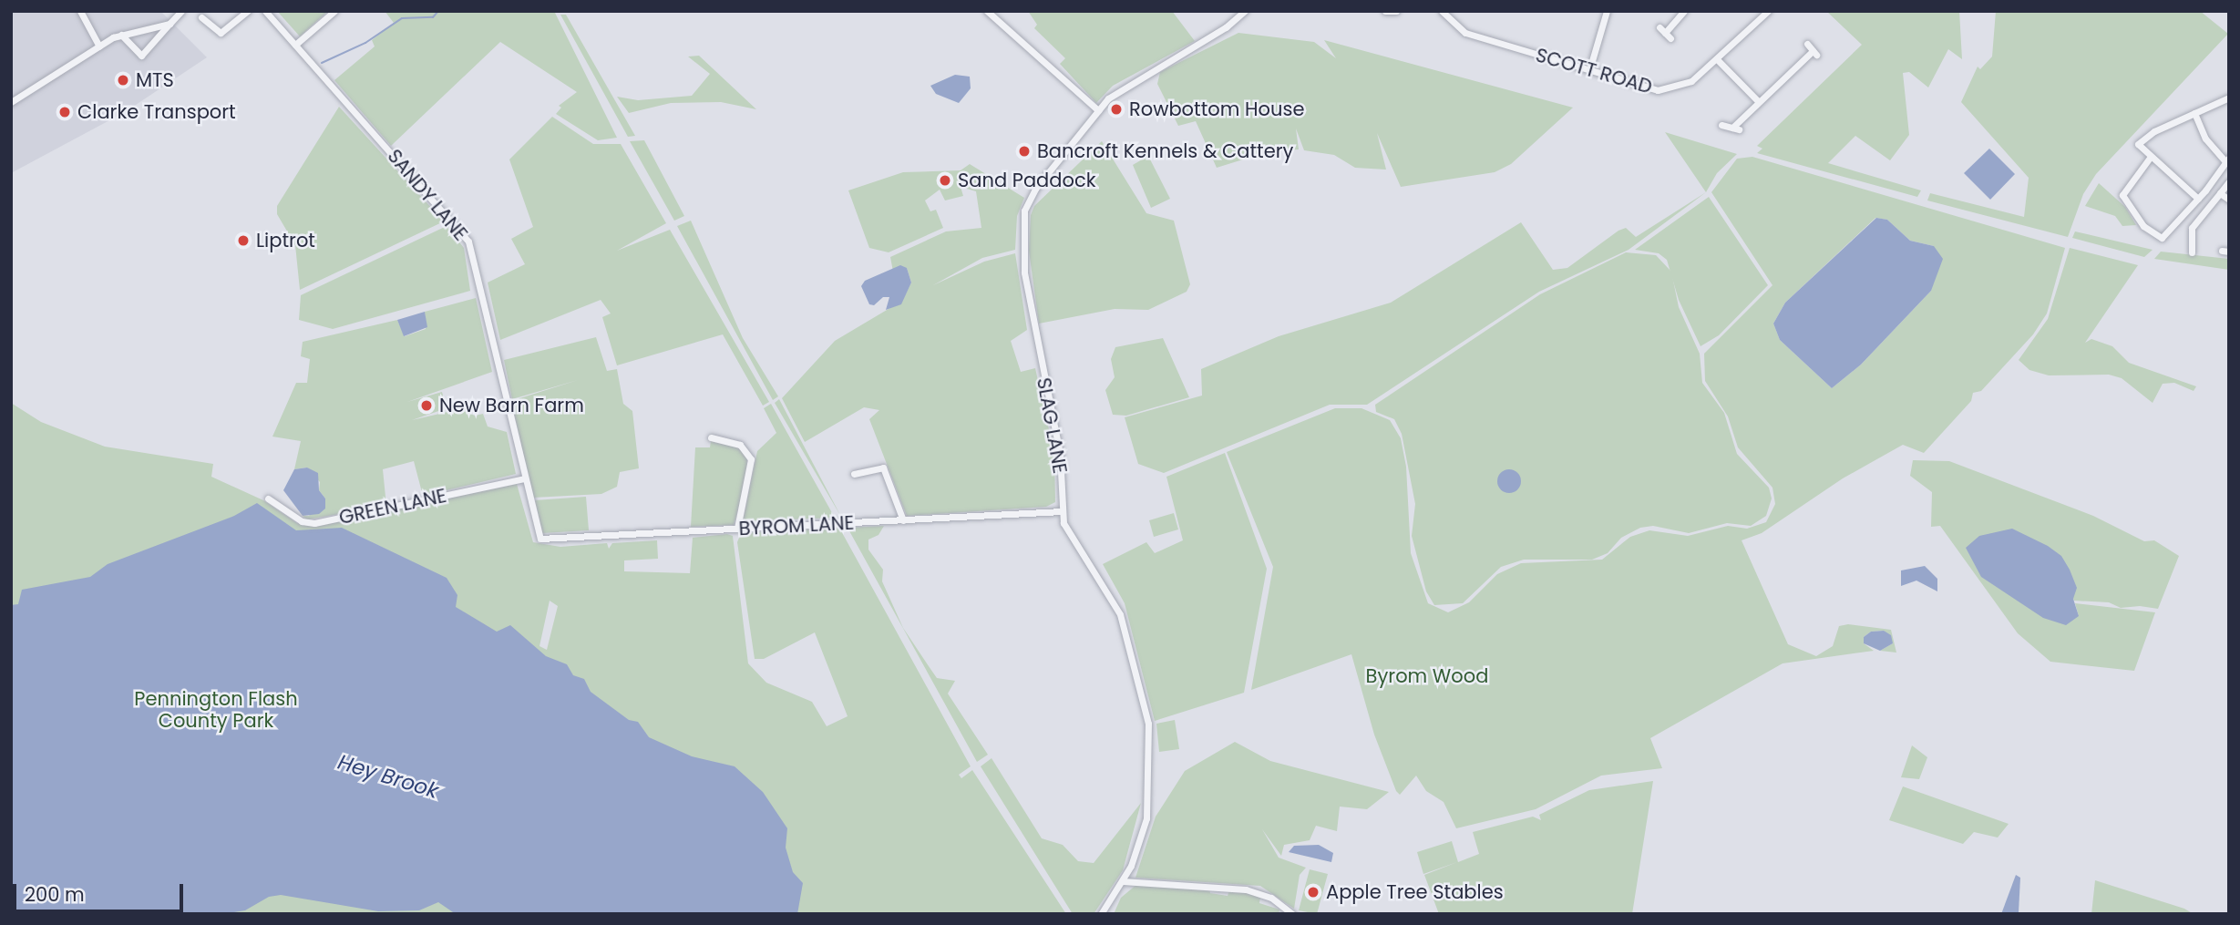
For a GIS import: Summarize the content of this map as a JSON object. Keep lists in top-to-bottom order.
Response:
{
  "streets": {
    "street": [
      "SCOTT ROAD",
      "SANDY LANE",
      "SLAG LANE",
      "GREEN LANE",
      "BYROM LANE"
    ]
  },
  "crossings": [
    ["SANDY LANE", "GREEN LANE"],
    ["SANDY LANE", "BYROM LANE"],
    ["SLAG LANE", "BYROM LANE"]
  ],
  "water": ["Hey Brook"],
  "parks": ["Byrom Wood", "Pennington Flash County Park"],
  "places": [
    "MTS",
    "Rowbottom House",
    "Clarke Transport",
    "Bancroft Kennels & Cattery",
    "Sand Paddock",
    "Liptrot",
    "New Barn Farm",
    "Apple Tree Stables"
  ],
  "scale_bar": "200 m"
}
